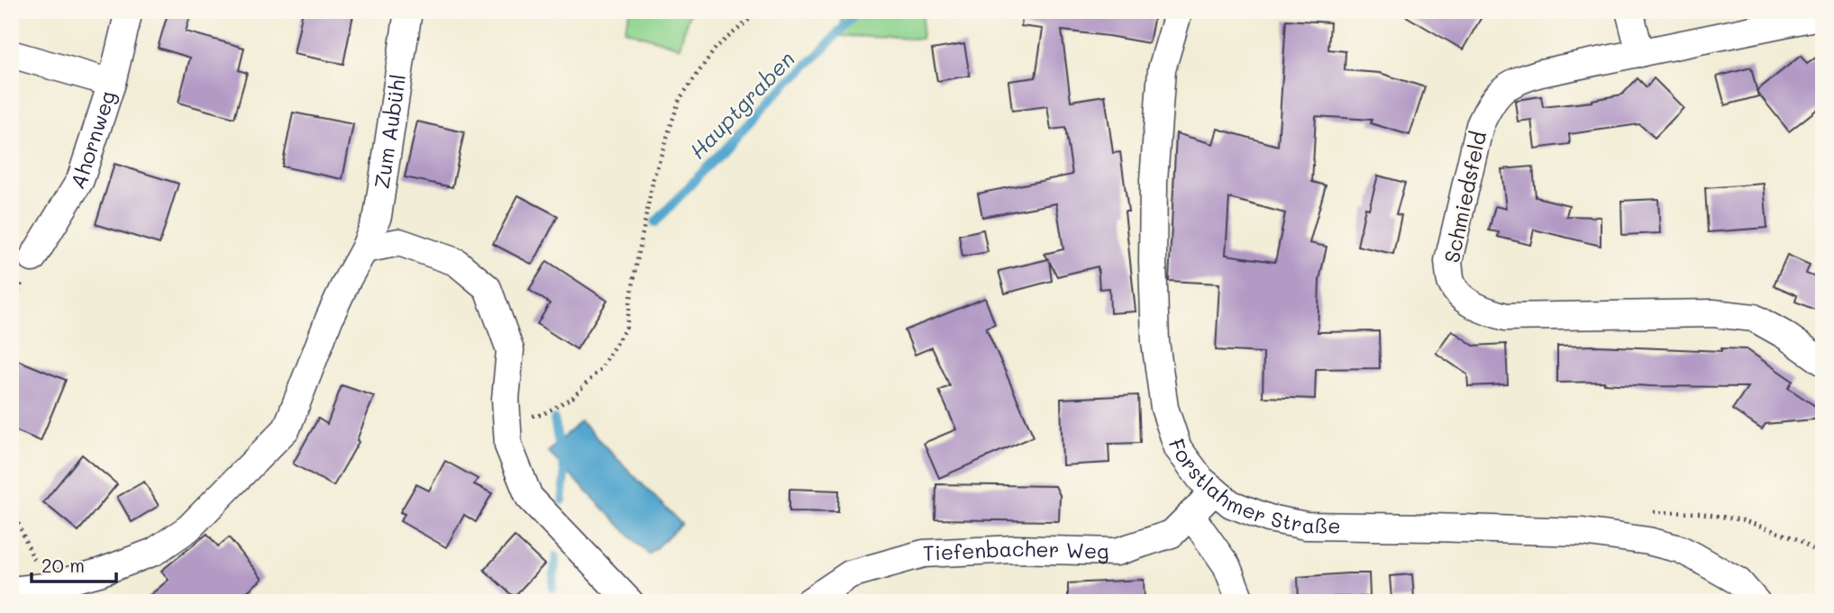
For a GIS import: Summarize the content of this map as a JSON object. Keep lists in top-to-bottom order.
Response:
{
  "streets": {
    "street": [
      "Zum Aubühl",
      "Ahornweg",
      "Schmiedsfeld",
      "Forstlahmer Straße",
      "Tiefenbacher Weg"
    ]
  },
  "crossings": [
    ["Forstlahmer Straße", "Tiefenbacher Weg"]
  ],
  "water": ["Hauptgraben"],
  "scale_bar": "20 m"
}
